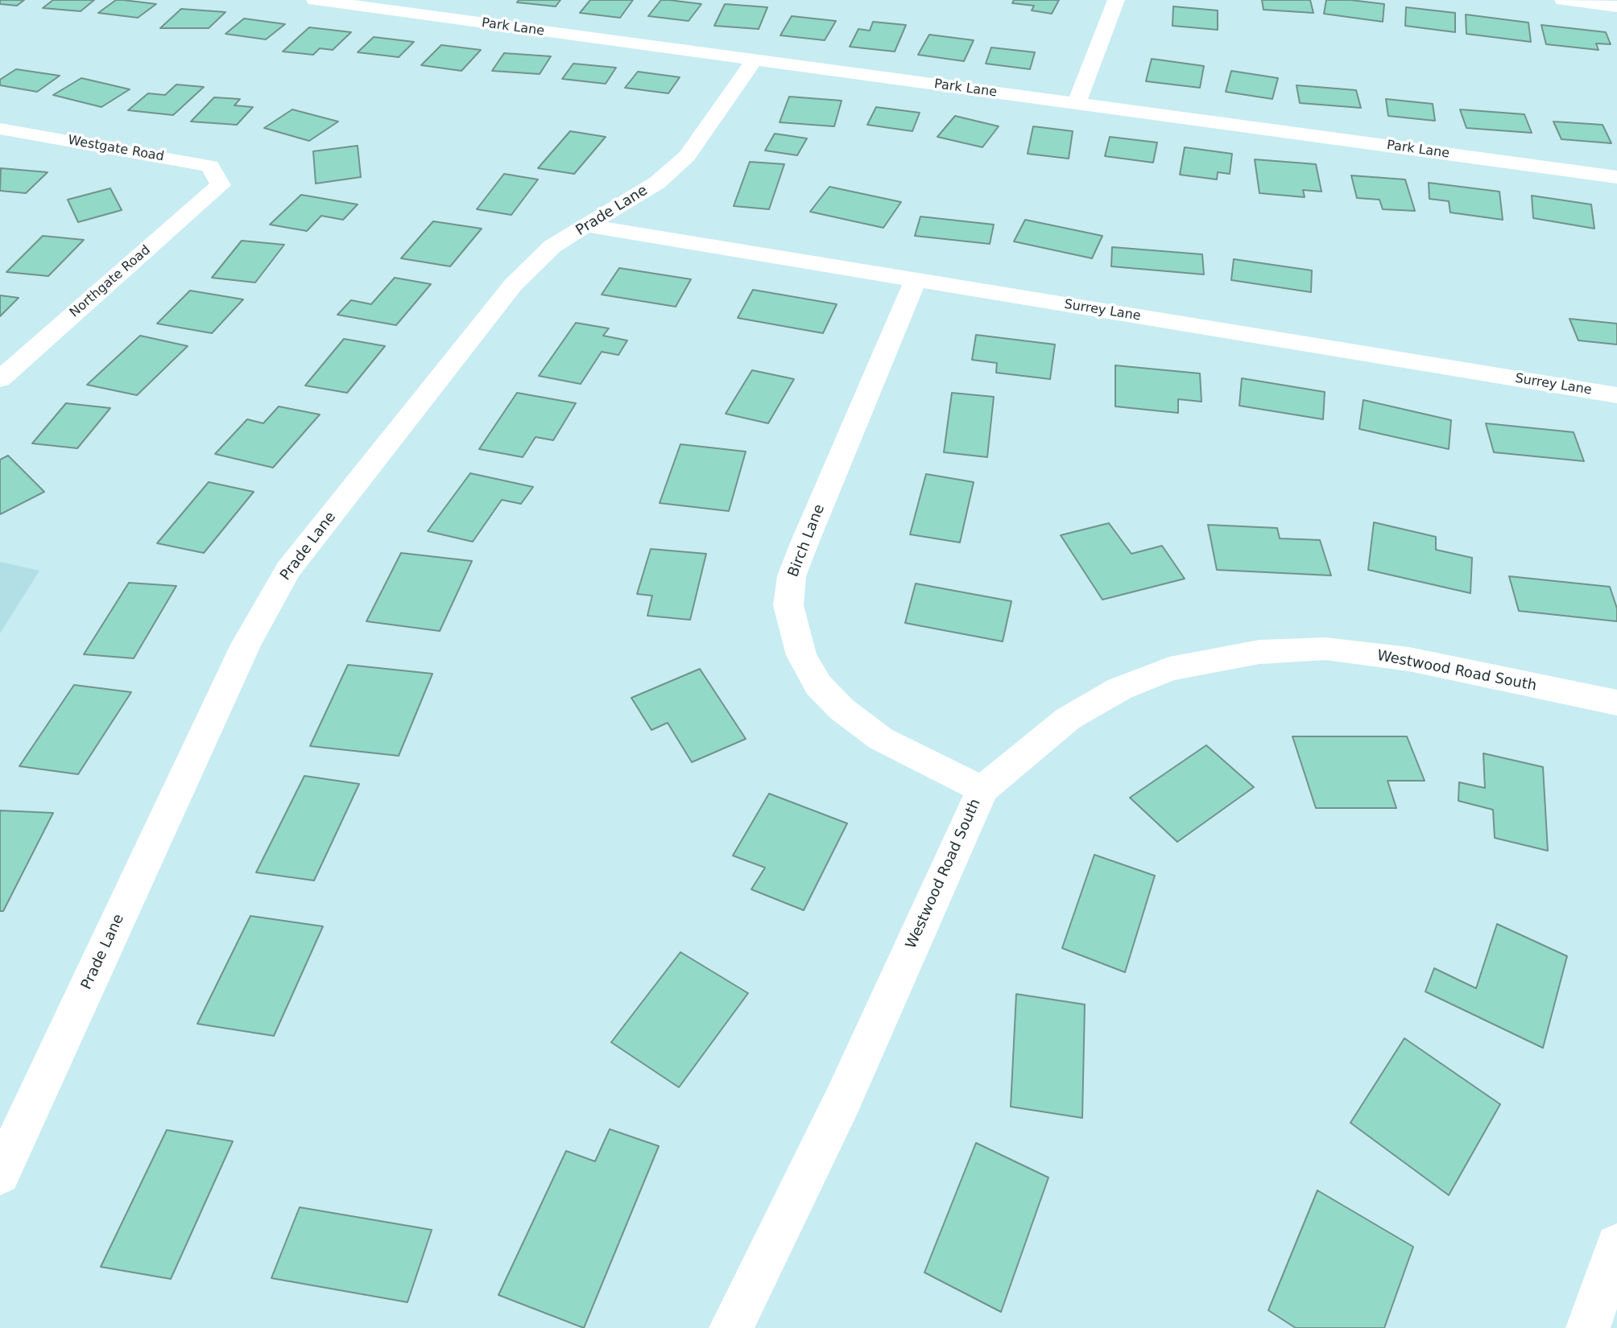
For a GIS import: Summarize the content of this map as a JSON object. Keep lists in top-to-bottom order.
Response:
{
  "streets": {
    "street": [
      "Park Lane",
      "Westgate Road",
      "Prade Lane",
      "Northgate Road",
      "Surrey Lane",
      "Birch Lane",
      "Westwood Road South"
    ]
  },
  "crossings": [
    ["Park Lane", "Prade Lane"],
    ["Westgate Road", "Northgate Road"],
    ["Prade Lane", "Surrey Lane"],
    ["Surrey Lane", "Birch Lane"],
    ["Birch Lane", "Westwood Road South"]
  ]
}
